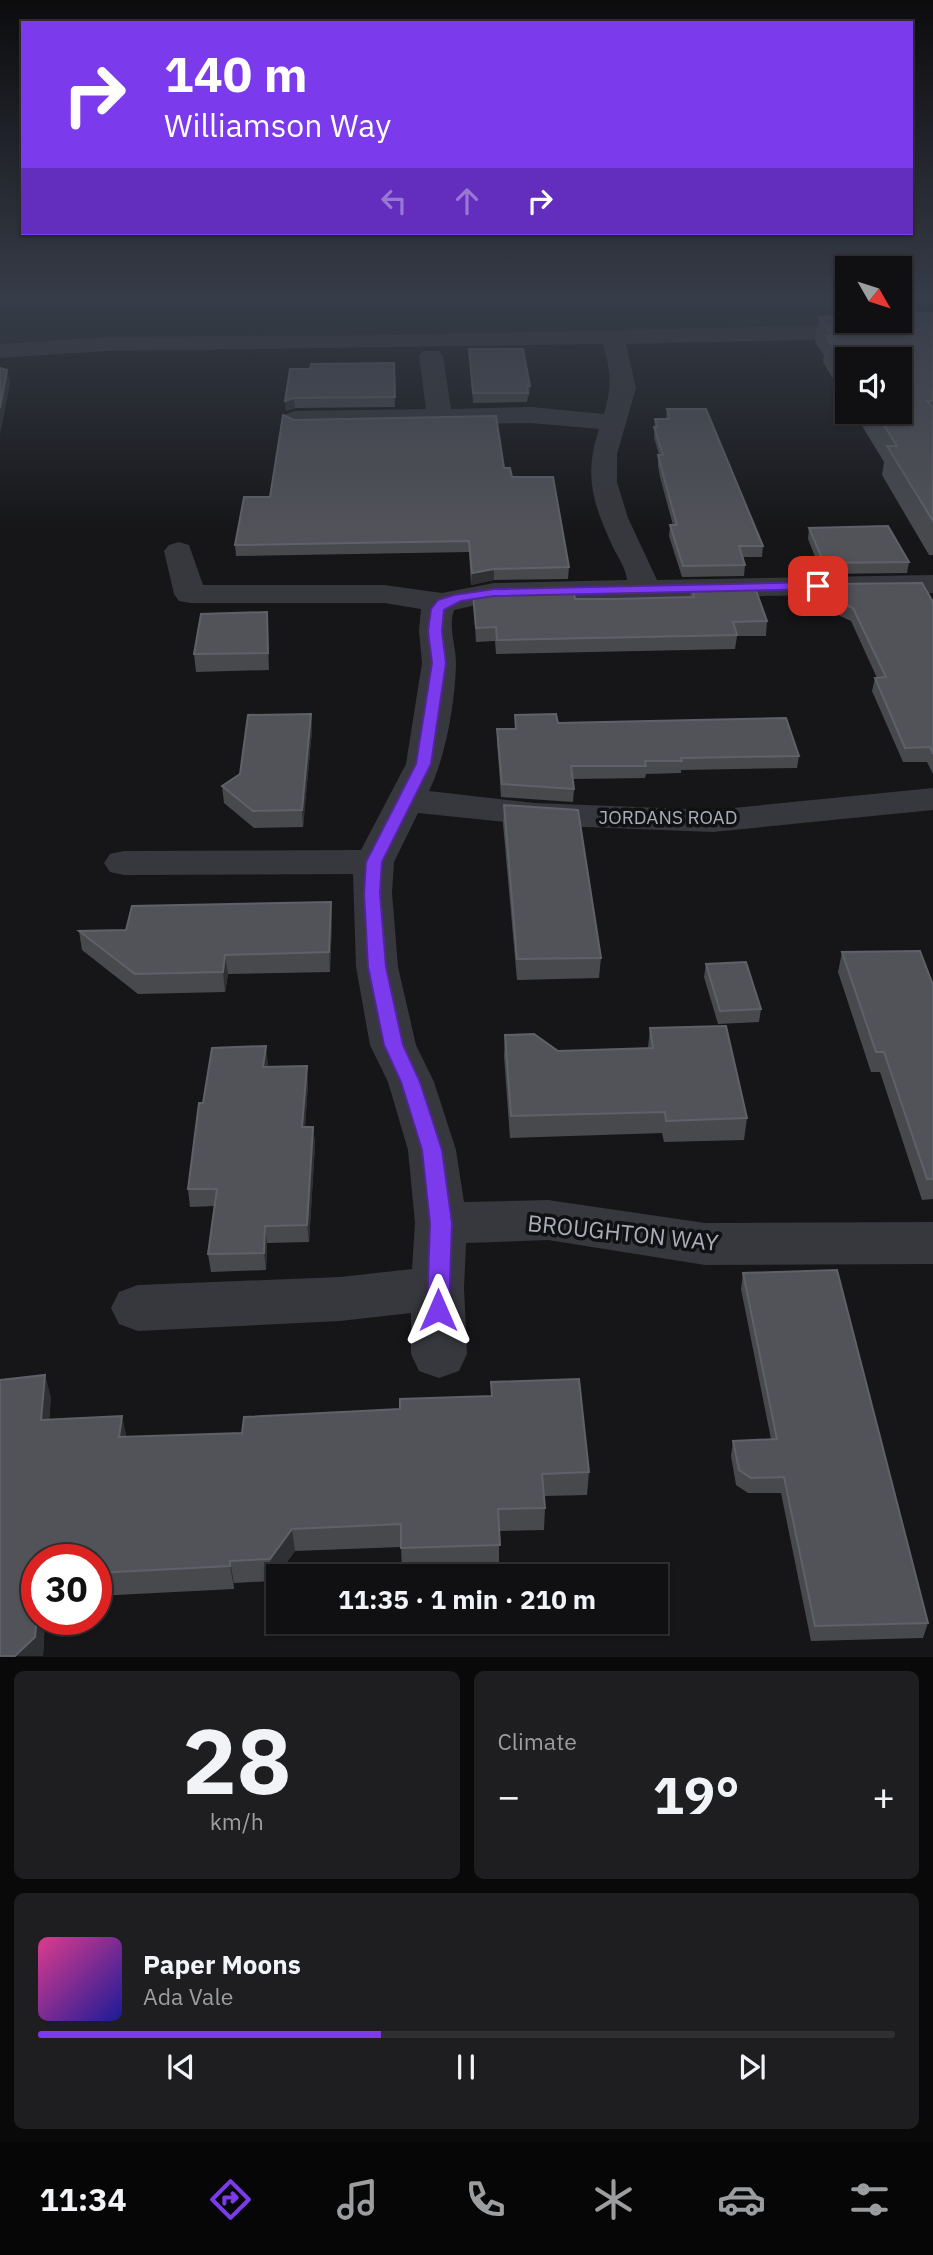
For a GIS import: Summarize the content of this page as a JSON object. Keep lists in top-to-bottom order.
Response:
{
  "streets": {
    "street": ["JORDANS ROAD", "BROUGHTON WAY"]
  },
  "north": "bottom right",
  "page": {
    "turn": ["140 m", "Williamson Way"],
    "limit": "30",
    "trip": "11:35 · 1 min · 210 m",
    "tile": [
      ["28", "km/h"],
      "Climate"
    ],
    "heat": ["−", "19°", "+"],
    "song": ["Paper Moons", "Ada Vale"],
    "tabs": "11:34"
  }
}
